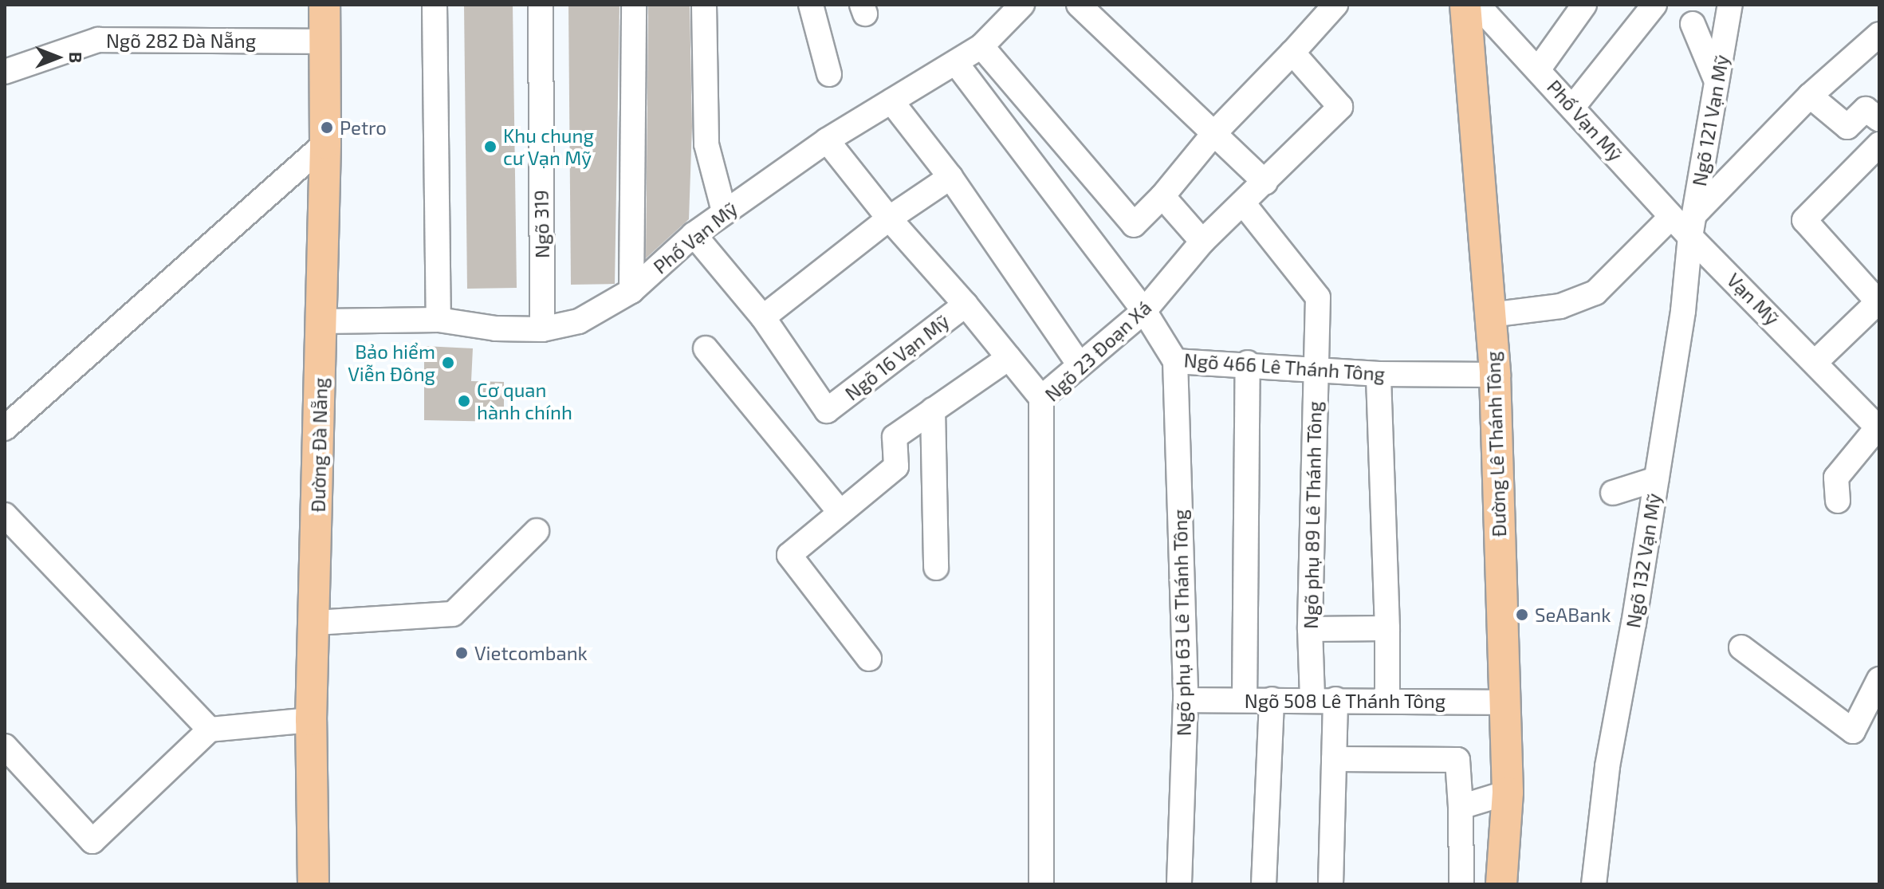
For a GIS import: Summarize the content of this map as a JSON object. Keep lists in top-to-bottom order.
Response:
{
  "streets": {
    "main road": ["Đường Lê Thánh Tông", "Đường Đà Nẵng"],
    "street": [
      "Ngõ 282 Đà Nẵng",
      "Phố Vạn Mỹ",
      "Ngõ 121 Vạn Mỹ",
      "Ngõ 319",
      "Vạn Mỹ",
      "Ngõ 23 Đoạn Xá",
      "Ngõ 16 Vạn Mỹ",
      "Ngõ 466 Lê Thánh Tông",
      "Ngõ phụ 89 Lê Thánh Tông",
      "Ngõ 132 Vạn Mỹ",
      "Ngõ phụ 63 Lê Thánh Tông",
      "Ngõ 508 Lê Thánh Tông"
    ]
  },
  "crossings": [
    ["Ngõ 282 Đà Nẵng", "Đường Đà Nẵng"],
    ["Phố Vạn Mỹ", "Ngõ 121 Vạn Mỹ"],
    ["Phố Vạn Mỹ", "Ngõ 319"],
    ["Phố Vạn Mỹ", "Vạn Mỹ"],
    ["Phố Vạn Mỹ", "Ngõ 16 Vạn Mỹ"],
    ["Phố Vạn Mỹ", "Ngõ 466 Lê Thánh Tông"],
    ["Phố Vạn Mỹ", "Đường Đà Nẵng"],
    ["Phố Vạn Mỹ", "Ngõ 132 Vạn Mỹ"],
    ["Ngõ 121 Vạn Mỹ", "Vạn Mỹ"],
    ["Ngõ 121 Vạn Mỹ", "Ngõ 132 Vạn Mỹ"],
    ["Vạn Mỹ", "Ngõ 132 Vạn Mỹ"],
    ["Ngõ 23 Đoạn Xá", "Ngõ 466 Lê Thánh Tông"],
    ["Ngõ 23 Đoạn Xá", "Ngõ phụ 89 Lê Thánh Tông"],
    ["Ngõ 466 Lê Thánh Tông", "Đường Lê Thánh Tông"],
    ["Ngõ 466 Lê Thánh Tông", "Ngõ phụ 89 Lê Thánh Tông"],
    ["Ngõ 466 Lê Thánh Tông", "Ngõ phụ 63 Lê Thánh Tông"],
    ["Đường Lê Thánh Tông", "Ngõ 508 Lê Thánh Tông"],
    ["Ngõ phụ 89 Lê Thánh Tông", "Ngõ 508 Lê Thánh Tông"],
    ["Ngõ phụ 63 Lê Thánh Tông", "Ngõ 508 Lê Thánh Tông"]
  ],
  "places": [
    "Petro",
    "Khu chung cư Vạn Mỹ",
    "Bảo hiểm Viễn Đông",
    "Cơ quan hành chính",
    "SeABank",
    "Vietcombank"
  ],
  "north": "right"
}
